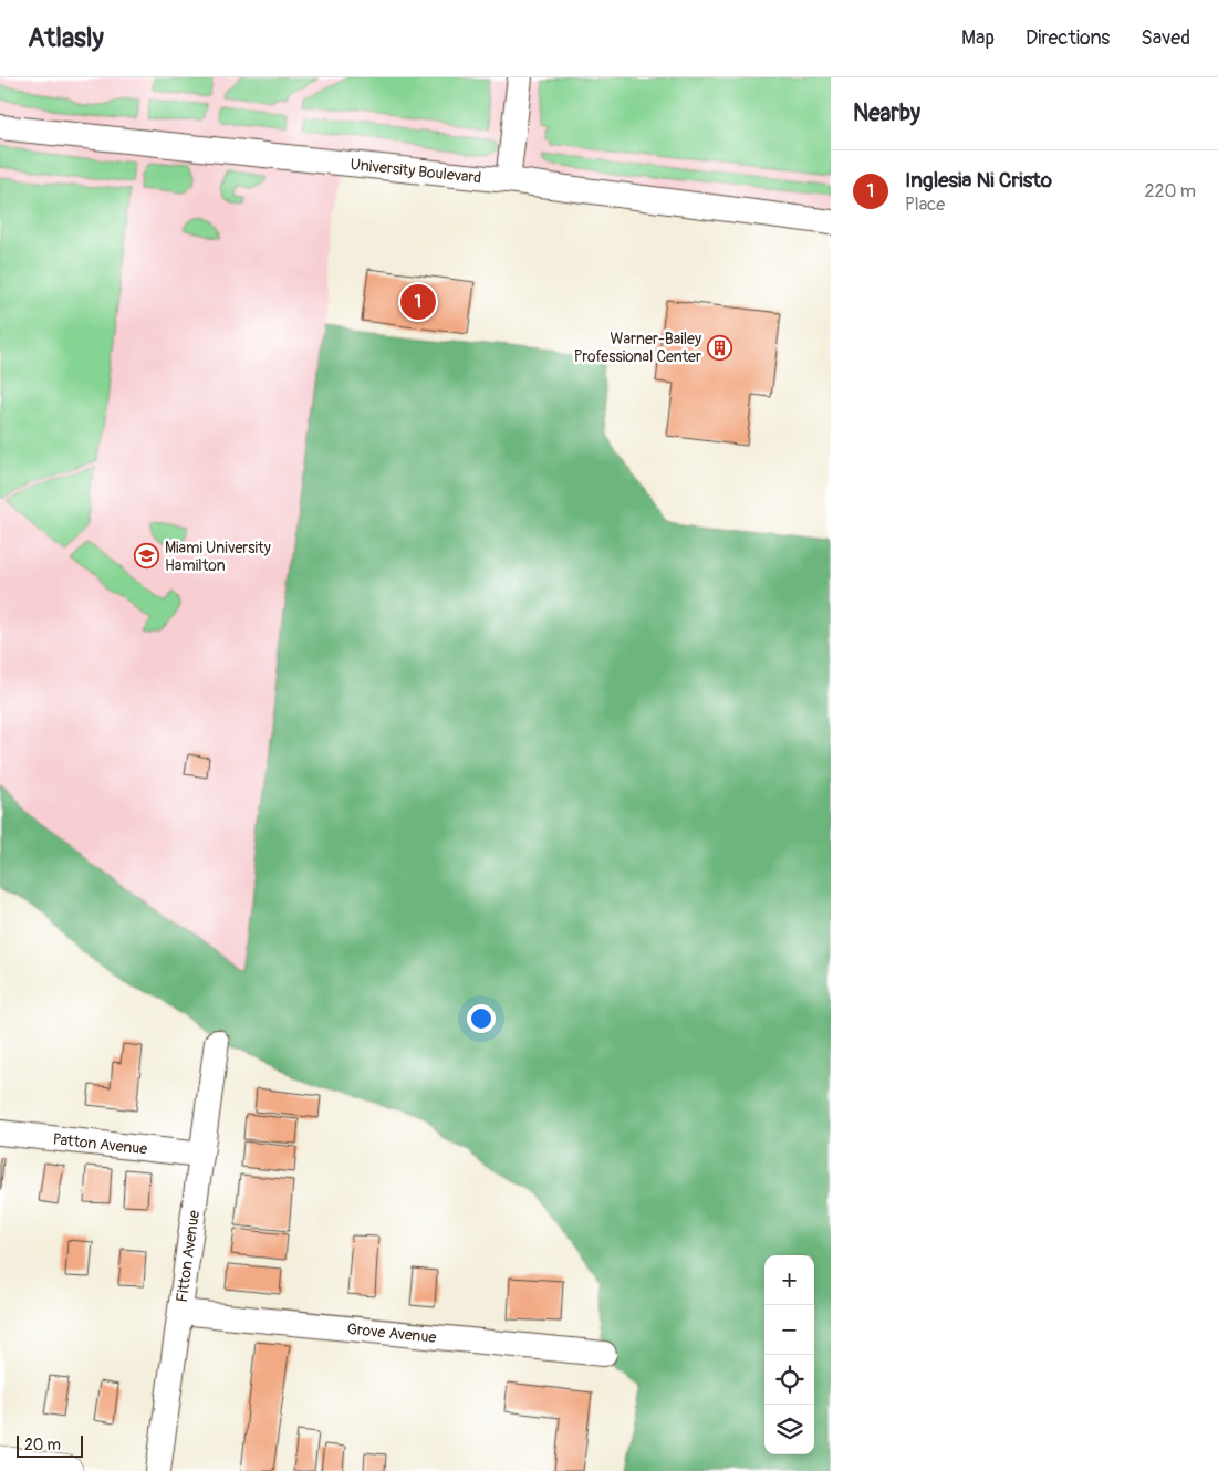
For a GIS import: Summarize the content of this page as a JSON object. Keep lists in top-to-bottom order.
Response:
{
  "streets": {
    "street": [
      "University Boulevard",
      "Patton Avenue",
      "Fitton Avenue",
      "Grove Avenue"
    ]
  },
  "crossings": [
    ["Patton Avenue", "Fitton Avenue"],
    ["Fitton Avenue", "Grove Avenue"]
  ],
  "places": {
    "building": ["Warner-Bailey Professional Center"],
    "school or university": ["Miami University Hamilton"]
  },
  "scale_bar": "20 m",
  "page": {
    "header": "Atlasly",
    "nav": ["Map", "Directions", "Saved"],
    "heading": "Nearby",
    "list": [
      {
        "mark": "1",
        "name": "Inglesia Ni Cristo",
        "note": "Place",
        "value": "220 m"
      }
    ],
    "pins": "1",
    "map_buttons": ["+", "−"],
    "scale": "20 m"
  }
}
